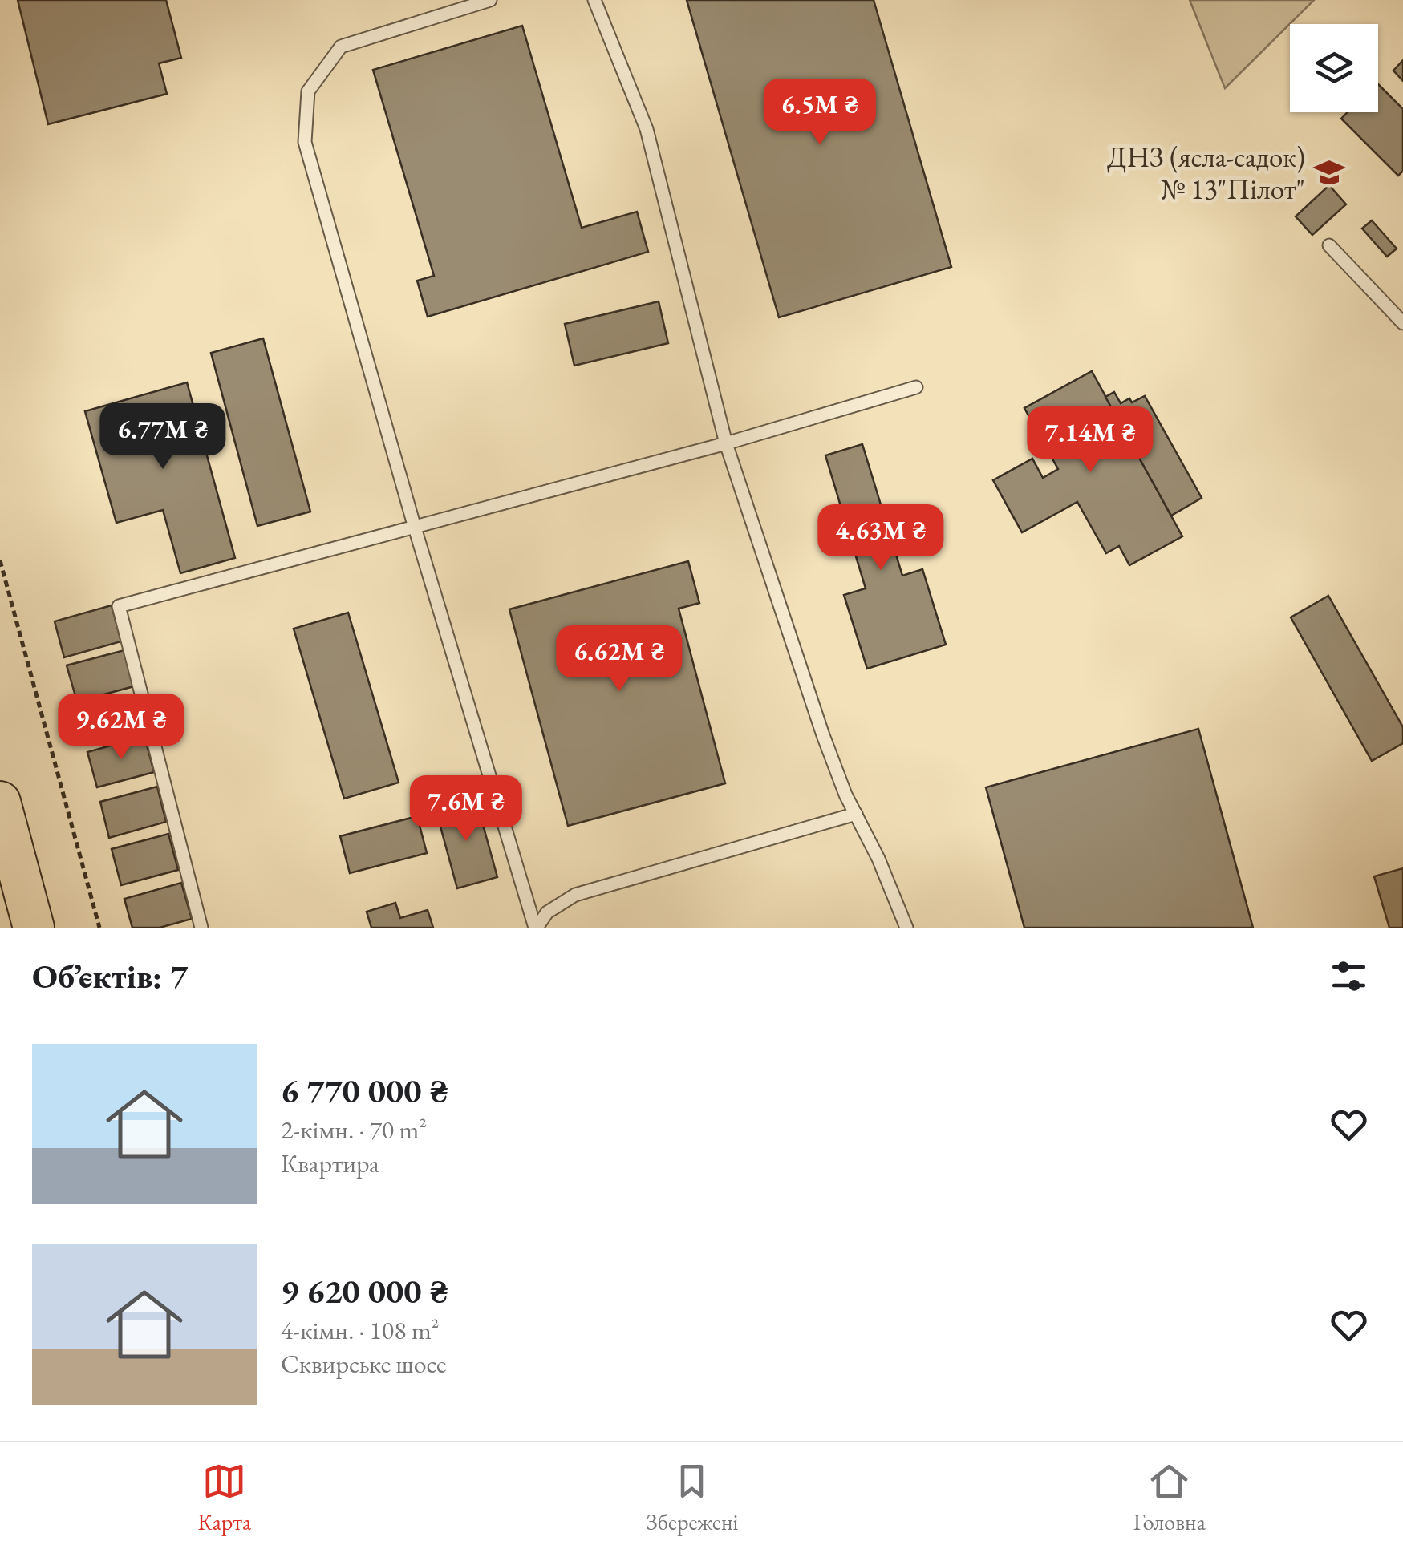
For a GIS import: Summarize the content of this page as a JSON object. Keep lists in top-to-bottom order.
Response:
{
  "places": {
    "school or university": ["ДНЗ (ясла-садок) № 13\"Пілот\""]
  },
  "page": {
    "price": [
      "6.5M ₴",
      "6.77M ₴",
      "7.14M ₴",
      "4.63M ₴",
      "6.62M ₴",
      "9.62M ₴",
      "7.6M ₴"
    ],
    "heading": "Об’єктів: 7",
    "list": [
      {
        "name": "6 770 000 ₴",
        "note": "2-кімн. · 70 m² · Квартира"
      },
      {
        "name": "9 620 000 ₴",
        "note": "4-кімн. · 108 m² · Сквирське шосе"
      }
    ],
    "tabs": ["Карта", "Збережені", "Головна"]
  }
}
